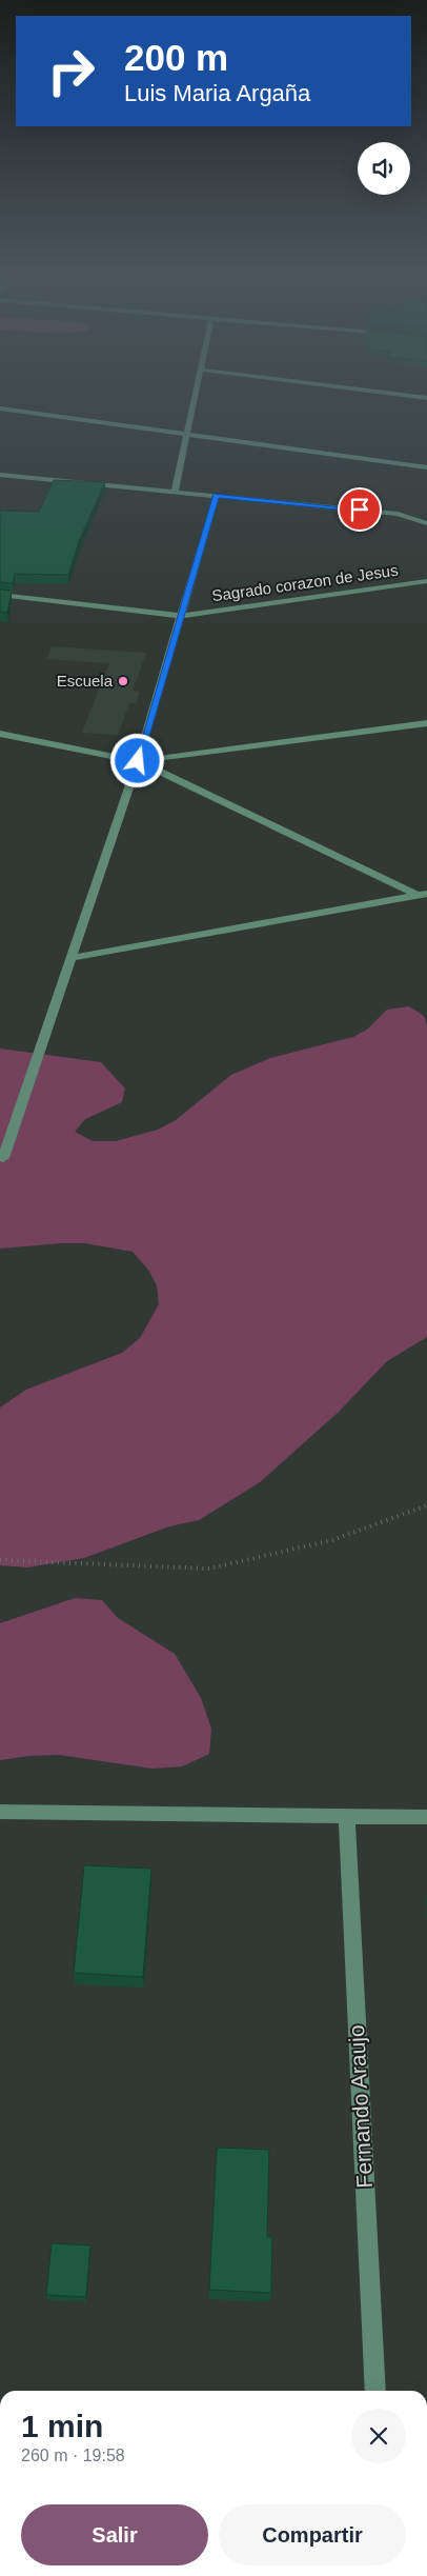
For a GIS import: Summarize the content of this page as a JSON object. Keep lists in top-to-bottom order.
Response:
{
  "streets": {
    "street": ["Sagrado corazon de Jesus", "Fernando Araujo"]
  },
  "places": ["Escuela"],
  "page": {
    "turn": ["200 m", "Luis Maria Argaña"],
    "heading": ["1 min", "260 m · 19:58"],
    "buttons": ["Salir", "Compartir"]
  }
}
